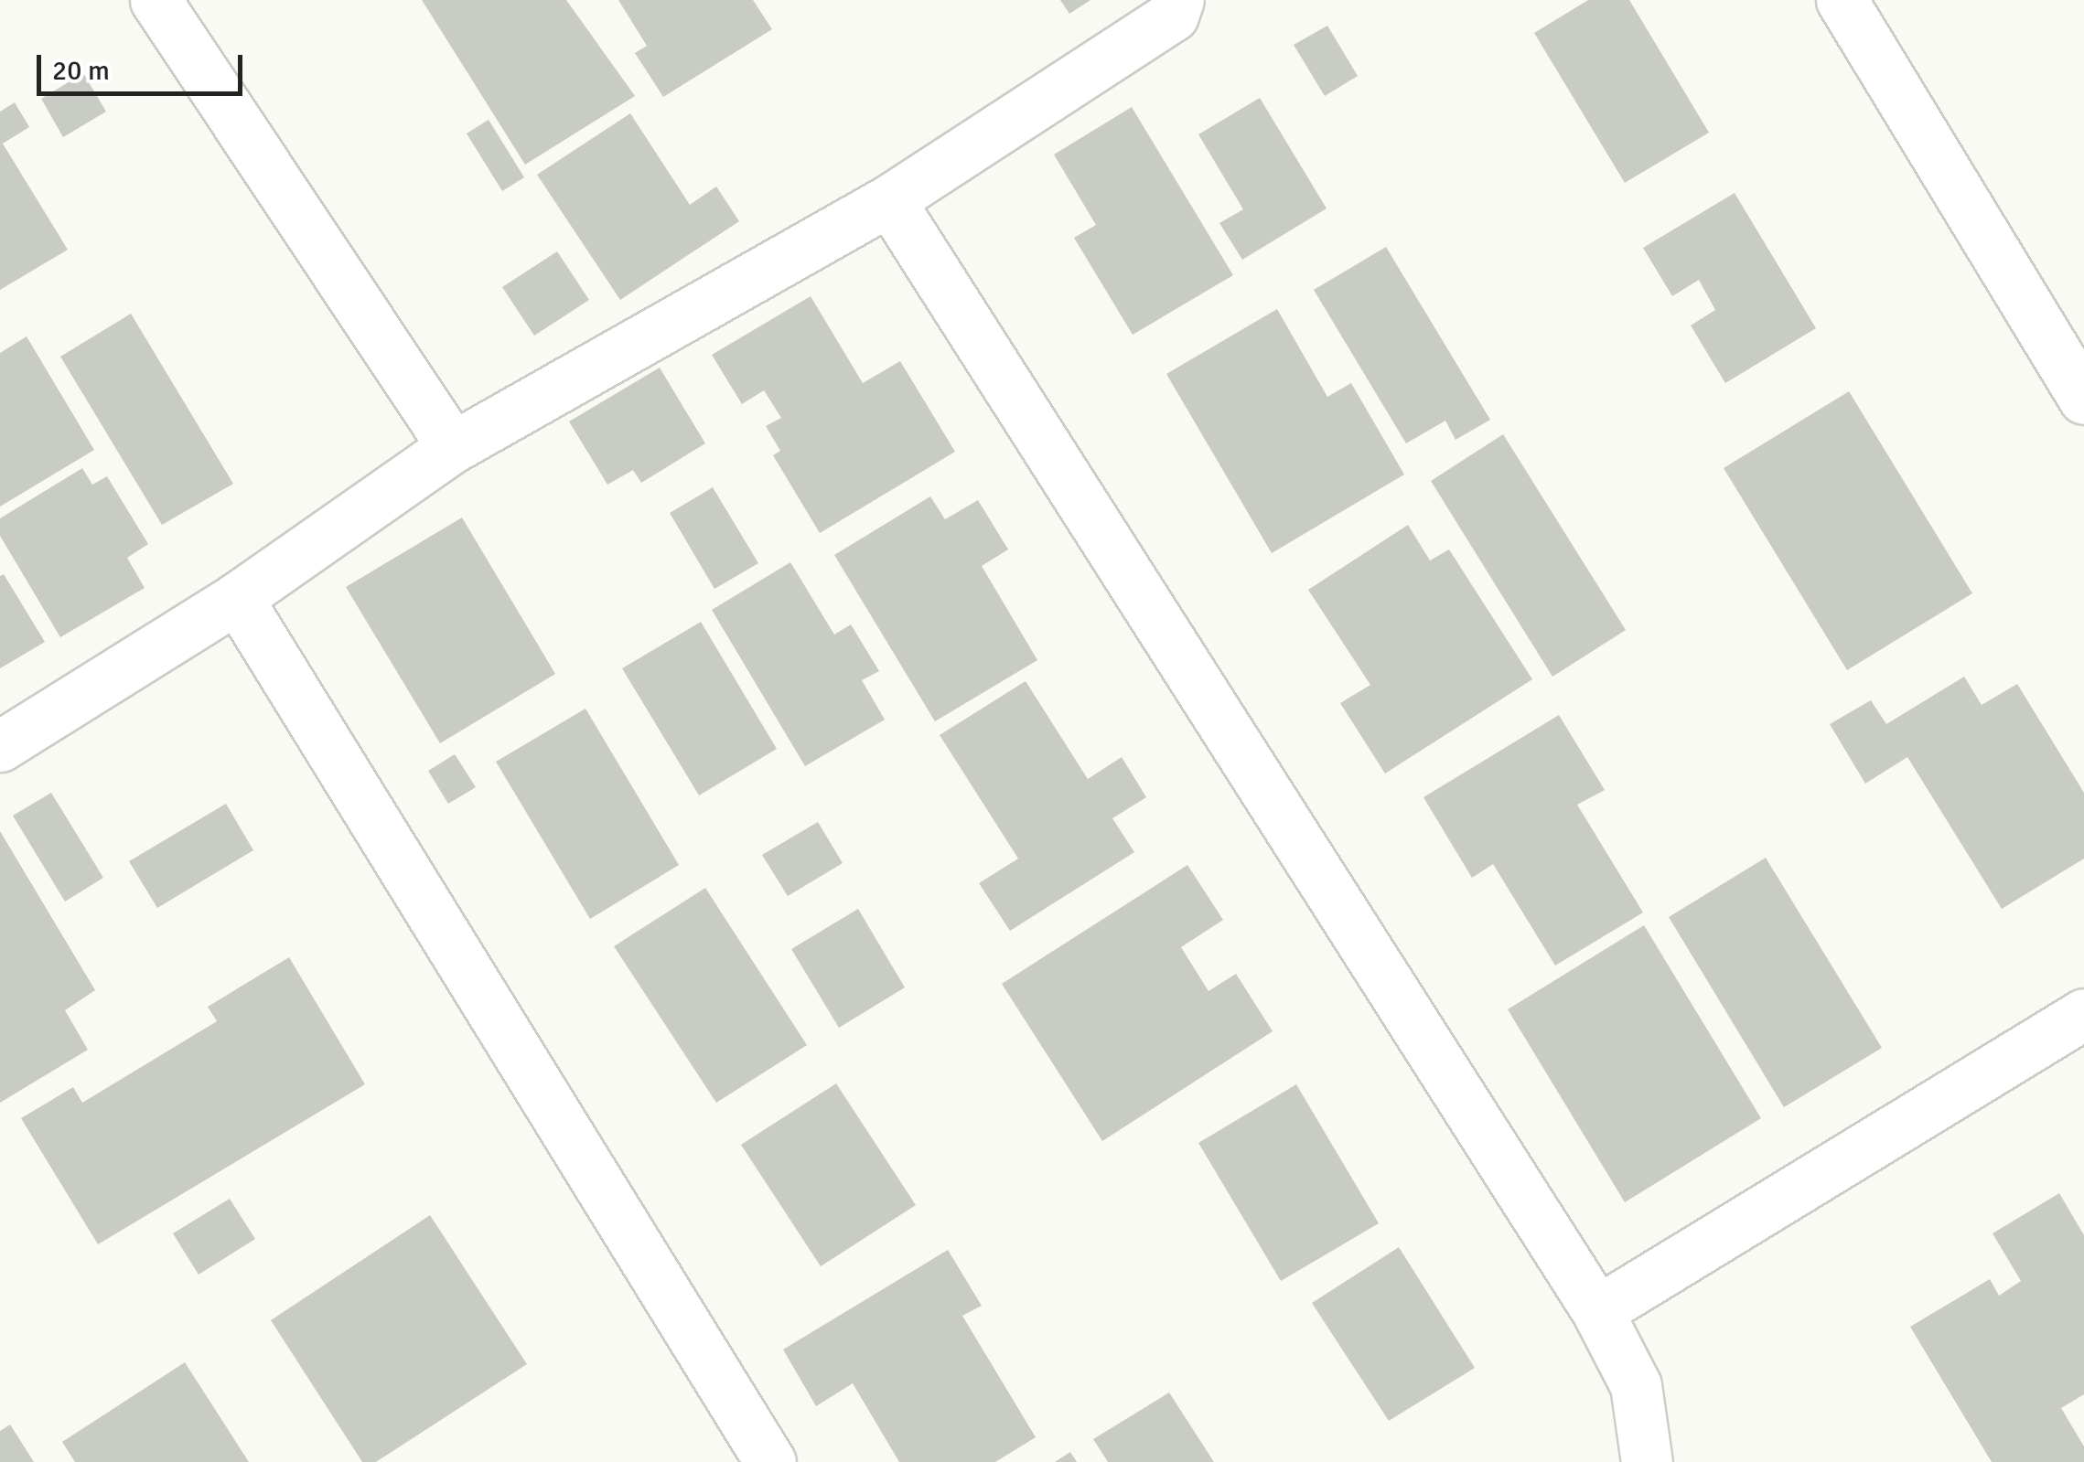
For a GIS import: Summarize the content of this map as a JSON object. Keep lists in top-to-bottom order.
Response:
{
  "scale_bar": "20 m"
}
